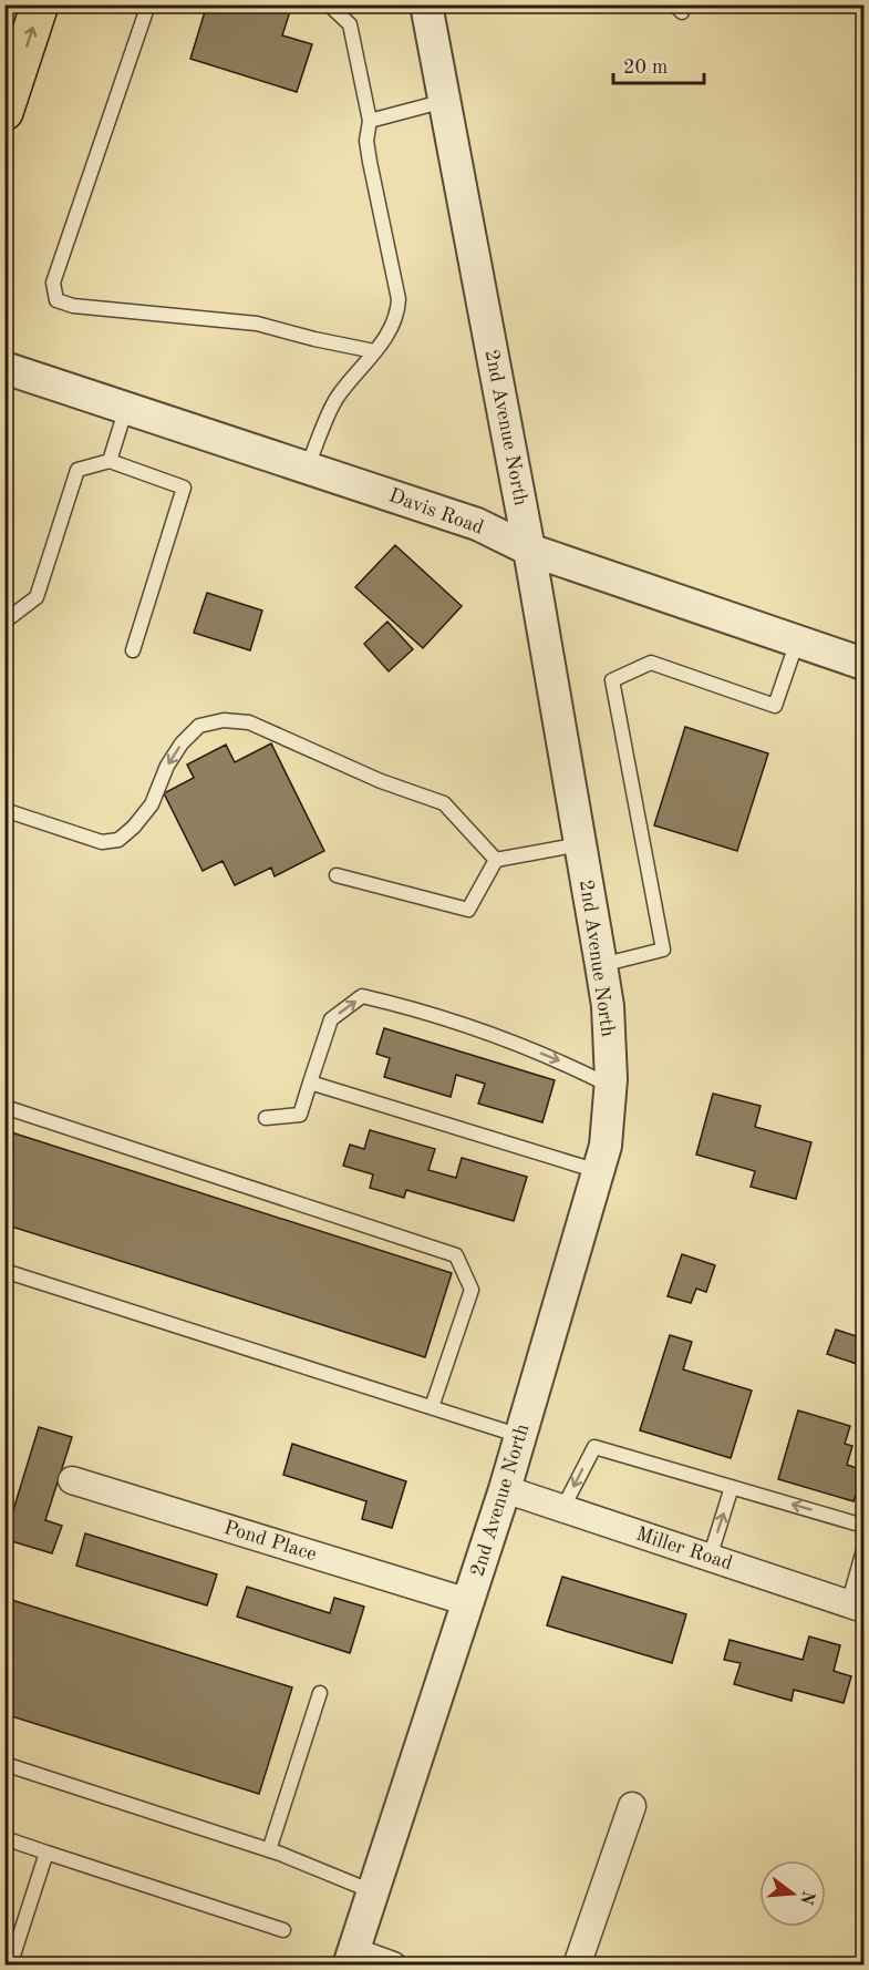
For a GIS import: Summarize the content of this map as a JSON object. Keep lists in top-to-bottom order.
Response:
{
  "streets": {
    "street": [
      "2nd Avenue North",
      "Davis Road",
      "Pond Place",
      "Miller Road"
    ]
  },
  "crossings": [
    ["2nd Avenue North", "Davis Road"],
    ["2nd Avenue North", "Pond Place"],
    ["2nd Avenue North", "Miller Road"]
  ],
  "scale_bar": "20 m",
  "north": "right"
}
